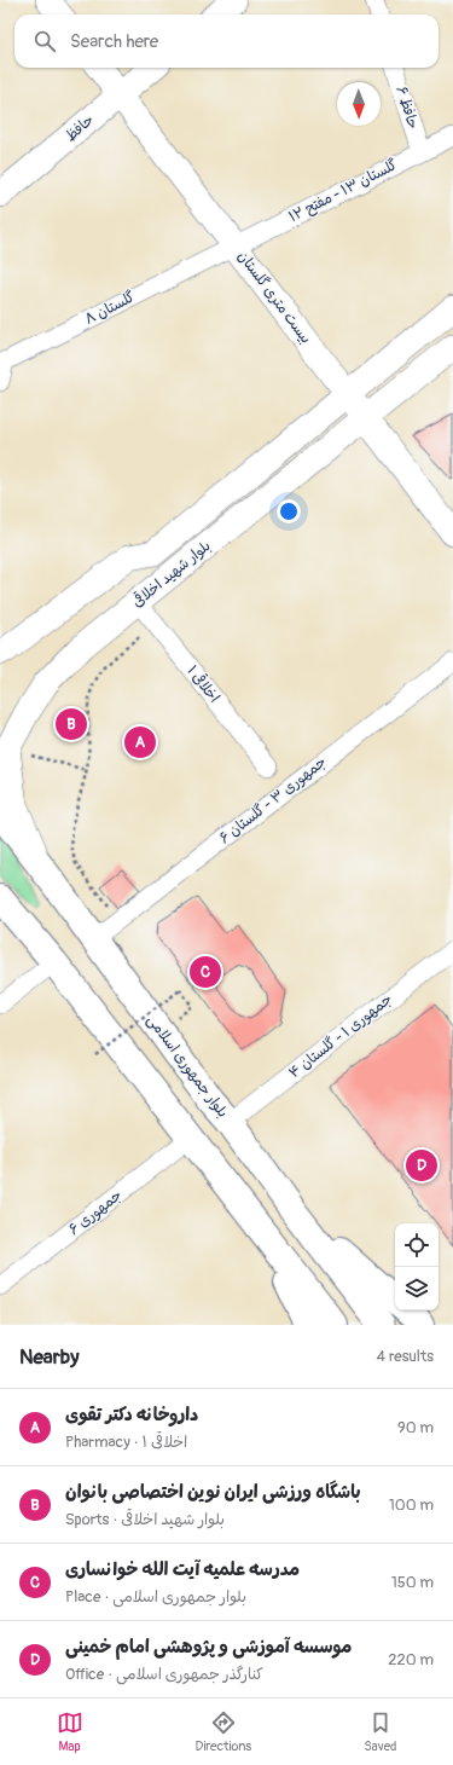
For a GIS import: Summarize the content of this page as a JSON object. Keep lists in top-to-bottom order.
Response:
{
  "streets": {
    "main road": [
      "حافظ",
      "بیست متری گلستان",
      "بلوار شهید اخلاقی",
      "بلوار جمهوری اسلامی"
    ],
    "street": [
      "حافظ ۶",
      "گلستان ۱۳ - مفتح ۱۲",
      "گلستان ۸",
      "اخلاقی ۱",
      "جمهوری ۳ - گلستان ۶",
      "جمهوری ۱ - گلستان ۴",
      "جمهوری ۶"
    ]
  },
  "crossings": [
    ["حافظ ۶", "گلستان ۱۳ - مفتح ۱۲"],
    ["حافظ", "بیست متری گلستان"],
    ["گلستان ۱۳ - مفتح ۱۲", "بیست متری گلستان"],
    ["گلستان ۱۳ - مفتح ۱۲", "گلستان ۸"],
    ["بیست متری گلستان", "گلستان ۸"],
    ["بیست متری گلستان", "بلوار شهید اخلاقی"],
    ["بلوار شهید اخلاقی", "اخلاقی ۱"],
    ["جمهوری ۳ - گلستان ۶", "بلوار جمهوری اسلامی"],
    ["جمهوری ۱ - گلستان ۴", "بلوار جمهوری اسلامی"]
  ],
  "north": "bottom",
  "page": {
    "search": "Search here",
    "pins": [
      "B",
      "A",
      "C",
      "D"
    ],
    "heading": ["Nearby", "4 results"],
    "list": [
      {
        "mark": "A",
        "name": "داروخانه دکتر تقوی",
        "note": "Pharmacy · اخلاقی ۱",
        "value": "90 m"
      },
      {
        "mark": "B",
        "name": "باشگاه ورزشی ایران نوین اختصاصی بانوان",
        "note": "Sports · بلوار شهید اخلاقی",
        "value": "100 m"
      },
      {
        "mark": "C",
        "name": "مدرسه علمیه آیت الله خوانساری",
        "note": "Place · بلوار جمهوری اسلامی",
        "value": "150 m"
      },
      {
        "mark": "D",
        "name": "موسسه آموزشی و پژوهشی امام خمینی",
        "note": "Office · کنارگذر جمهوری اسلامی",
        "value": "220 m"
      }
    ],
    "nav": ["Map", "Directions", "Saved"]
  }
}
